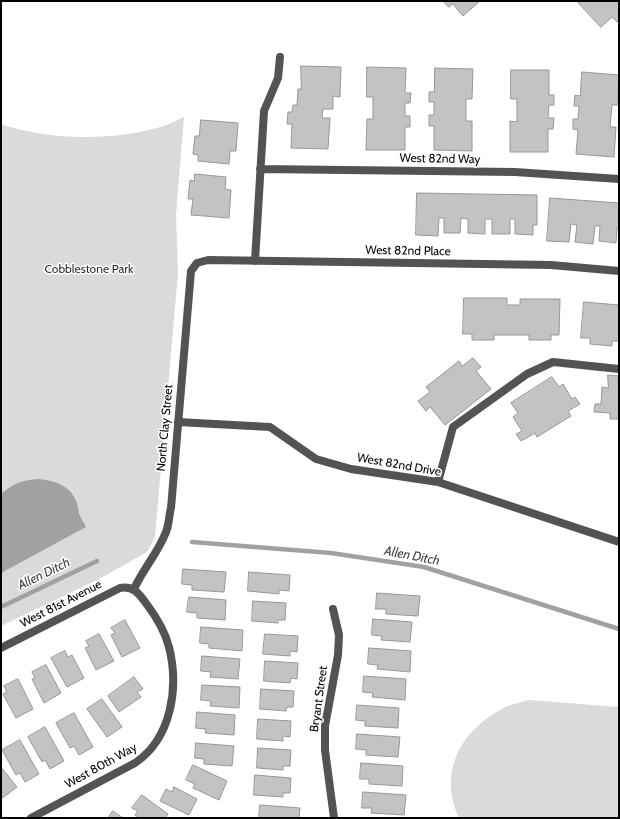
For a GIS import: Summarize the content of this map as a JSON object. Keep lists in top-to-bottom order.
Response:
{
  "streets": {
    "street": [
      "West 82nd Way",
      "West 82nd Place",
      "North Clay Street",
      "West 82nd Drive",
      "West 81st Avenue",
      "Bryant Street",
      "West 80th Way"
    ]
  },
  "crossings": [
    ["West 82nd Place", "North Clay Street"],
    ["North Clay Street", "West 82nd Drive"],
    ["North Clay Street", "West 81st Avenue"],
    ["North Clay Street", "West 80th Way"],
    ["West 81st Avenue", "West 80th Way"]
  ],
  "water": ["Allen Ditch"],
  "parks": ["Cobblestone Park"]
}
